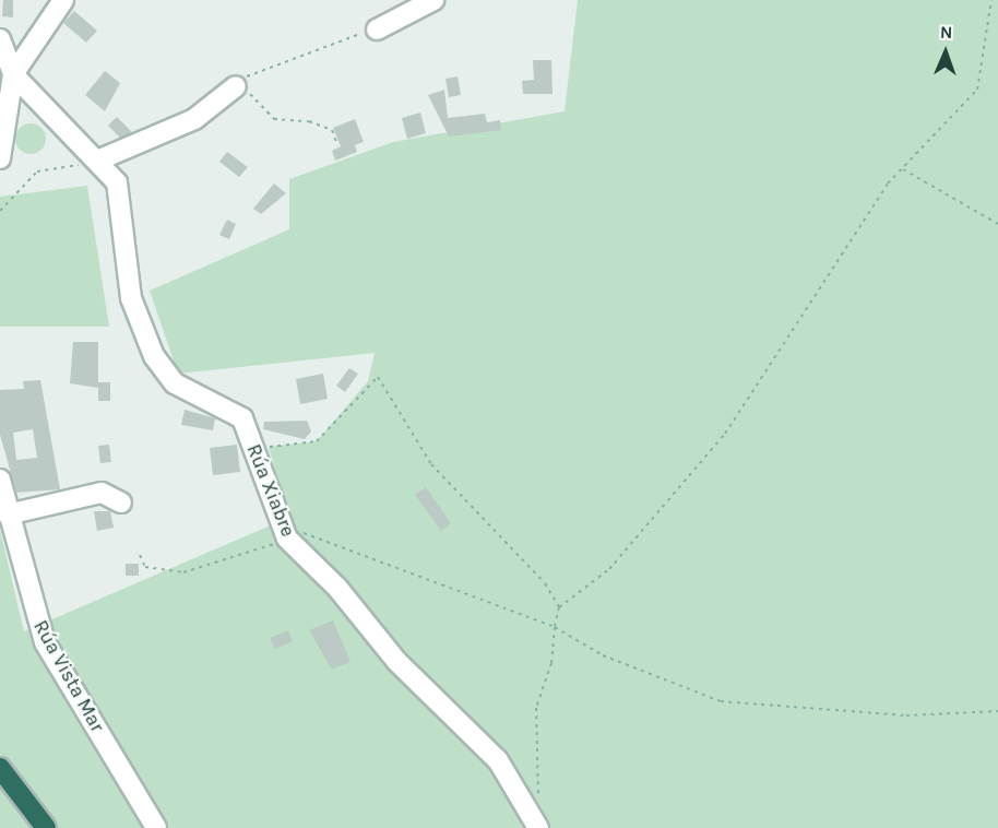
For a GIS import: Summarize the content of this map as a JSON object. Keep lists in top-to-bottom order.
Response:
{
  "streets": {
    "street": ["Rúa Xiabre", "Rúa Vista Mar"]
  },
  "north": "top"
}
